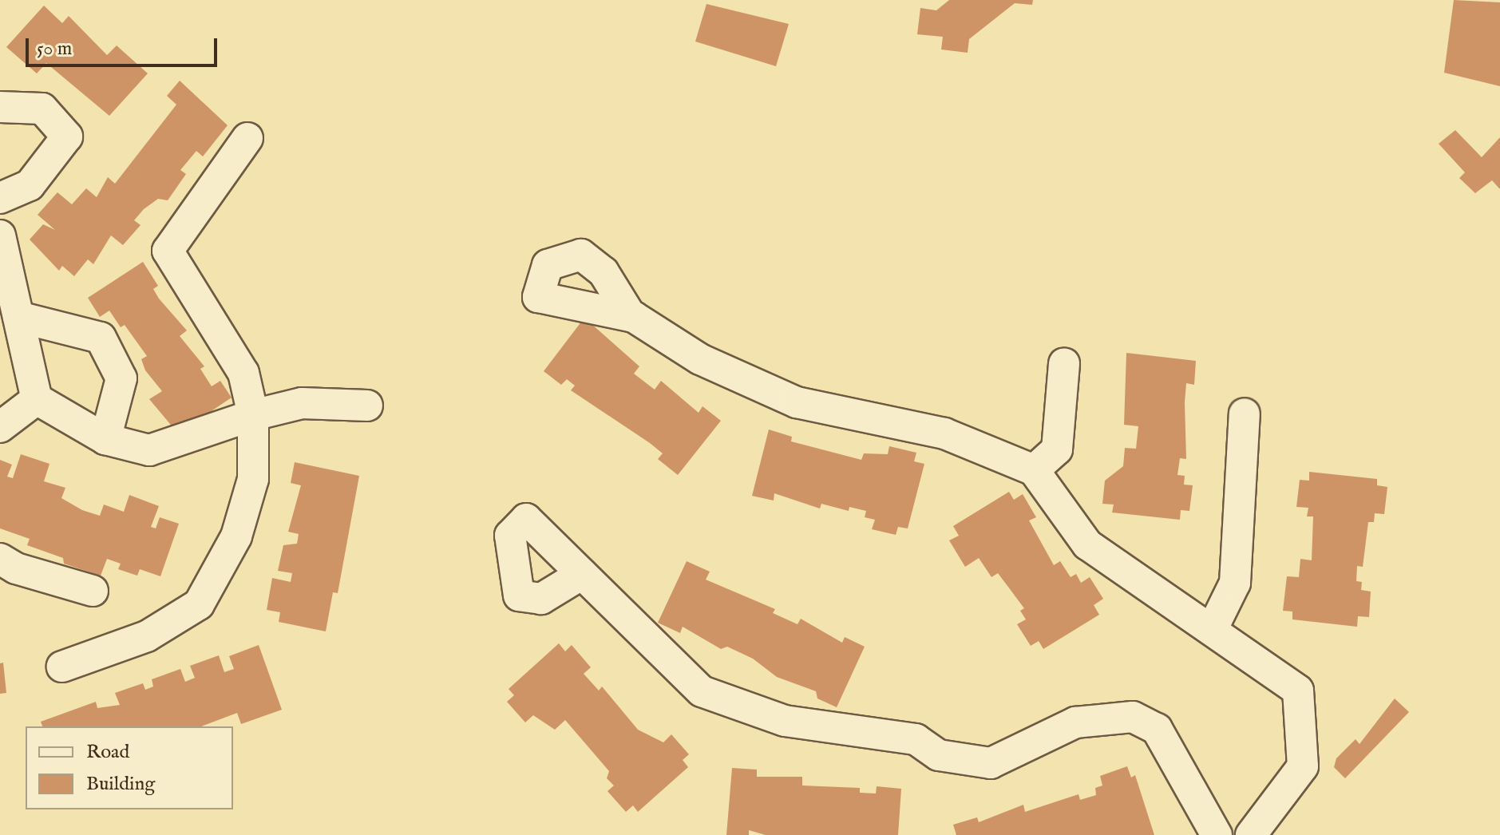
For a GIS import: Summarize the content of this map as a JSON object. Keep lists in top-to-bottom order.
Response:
{
  "legend": ["Road", "Building"],
  "scale_bar": "50 m"
}
